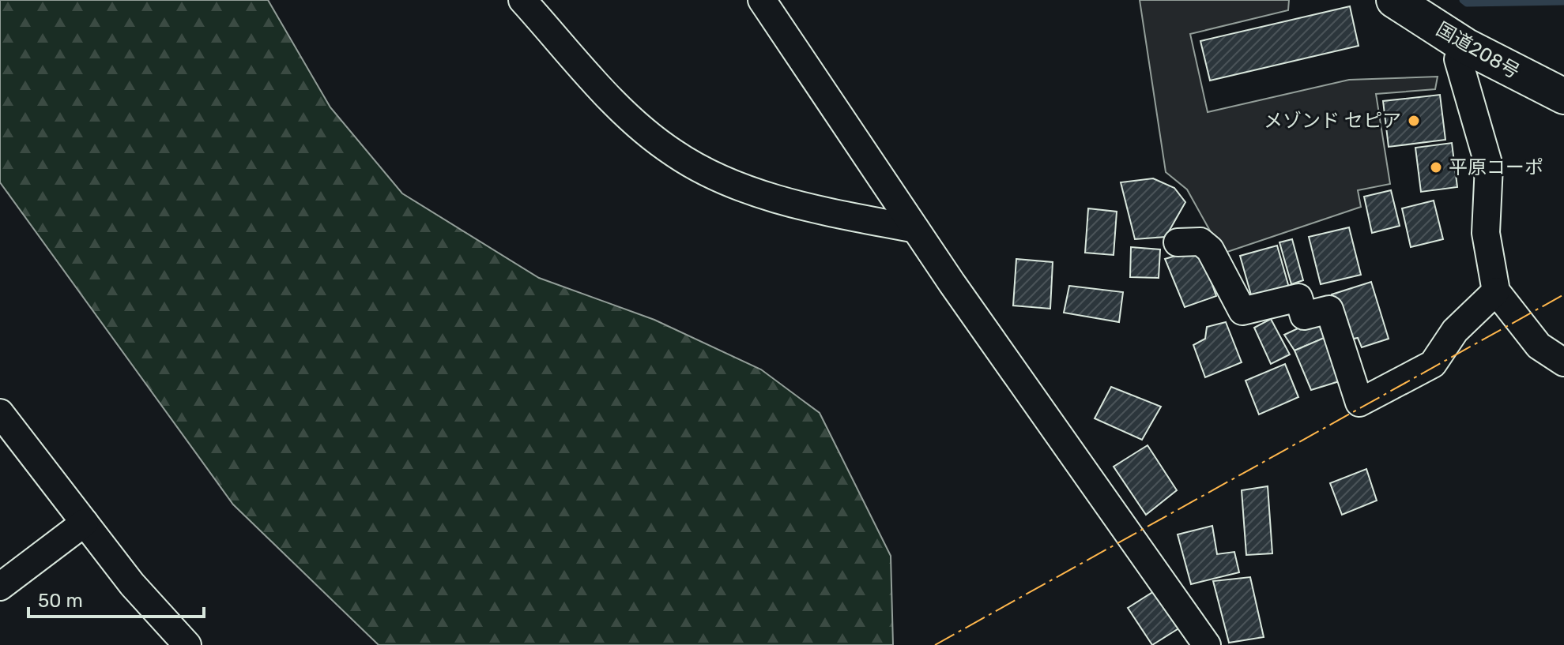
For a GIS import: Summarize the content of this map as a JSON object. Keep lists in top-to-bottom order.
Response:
{
  "streets": {
    "highway": ["国道208号"]
  },
  "places": ["メゾンド セピア", "平原コーポ"],
  "scale_bar": "50 m"
}
